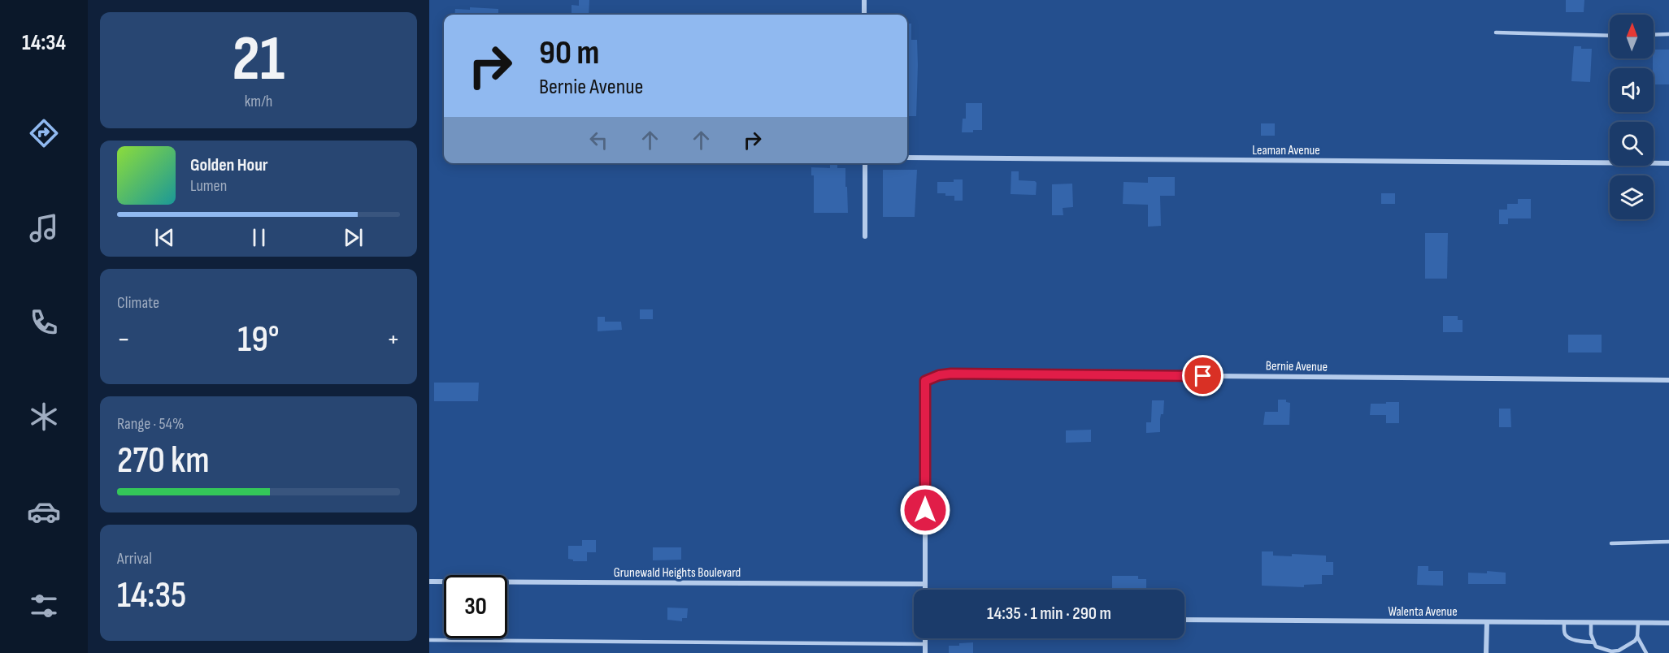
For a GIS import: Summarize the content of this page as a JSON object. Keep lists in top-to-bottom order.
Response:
{
  "streets": {
    "street": [
      "Leaman Avenue",
      "Bernie Avenue",
      "Grunewald Heights Boulevard",
      "Walenta Avenue"
    ]
  },
  "crossings": [
    ["Bernie Avenue", "Grunewald Heights Boulevard"]
  ],
  "north": "top",
  "page": {
    "tabs": "14:34",
    "tile": [
      ["21", "km/h"],
      "Climate",
      ["Range · 54%", "270 km"],
      ["Arrival", "14:35"]
    ],
    "turn": ["90 m", "Bernie Avenue"],
    "song": ["Golden Hour", "Lumen"],
    "heat": ["−", "19°", "+"],
    "limit": "30",
    "trip": "14:35 · 1 min · 290 m"
  }
}
